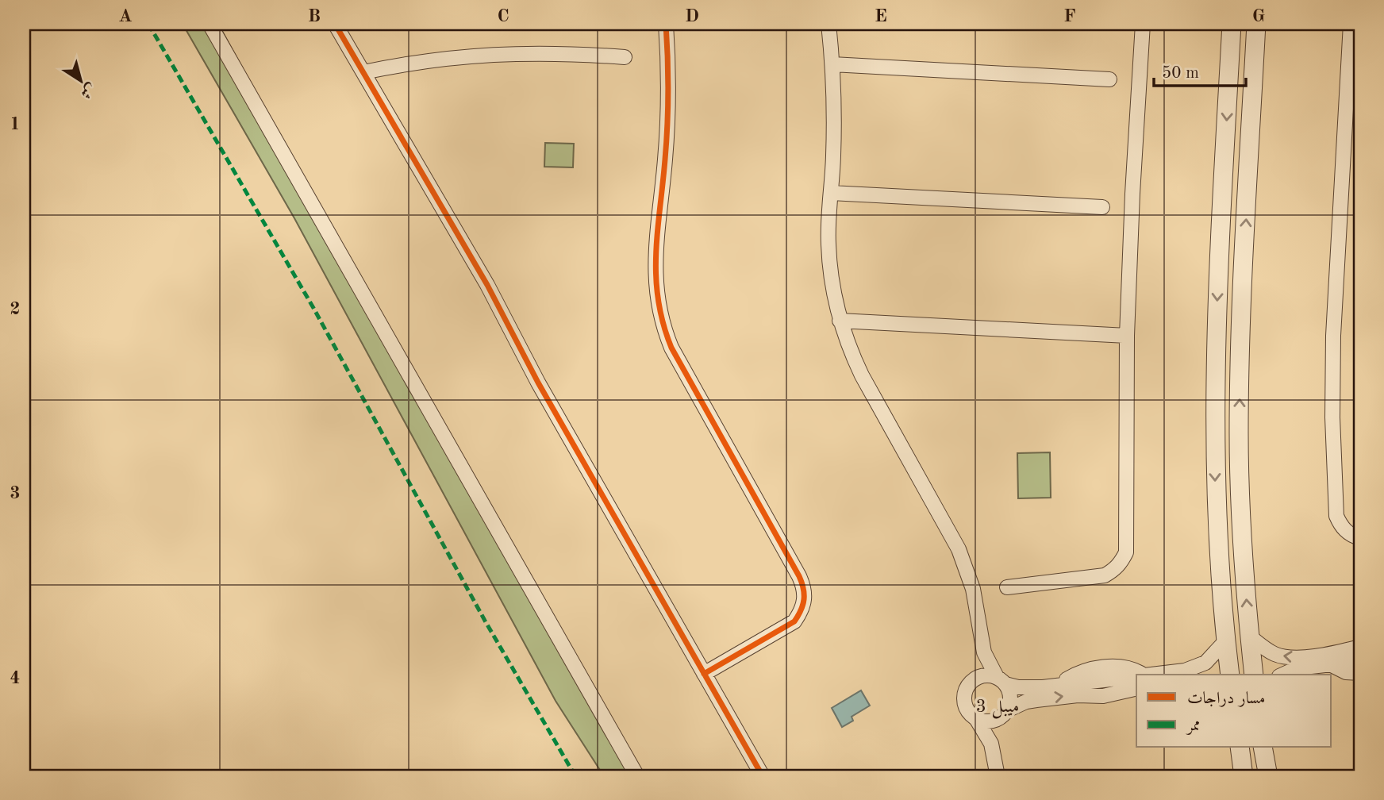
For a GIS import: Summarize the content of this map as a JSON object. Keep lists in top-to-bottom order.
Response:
{
  "districts": ["ميبل 3"],
  "legend": ["مسار دراجات", "ممر"],
  "scale_bar": "50 m",
  "north": "bottom right",
  "grid": {
    "columns": [
      "A",
      "B",
      "C",
      "D",
      "E",
      "F",
      "G"
    ],
    "rows": [
      "1",
      "2",
      "3",
      "4"
    ]
  }
}
